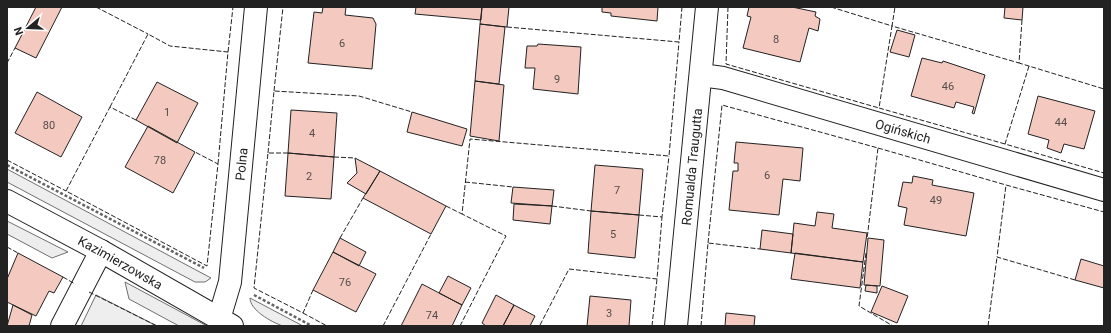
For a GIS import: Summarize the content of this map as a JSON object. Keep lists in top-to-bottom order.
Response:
{
  "streets": {
    "street": [
      "Ogińskich",
      "Polna",
      "Romualda Traugutta",
      "Kazimierzowska"
    ]
  },
  "crossings": [
    ["Ogińskich", "Romualda Traugutta"],
    ["Polna", "Kazimierzowska"]
  ],
  "house_numbers": [
    "8",
    "6",
    "9",
    "46",
    "1",
    "44",
    "80",
    "4",
    "78",
    "6",
    "2",
    "7",
    "49",
    "5",
    "76",
    "3",
    "74"
  ],
  "north": "left"
}
